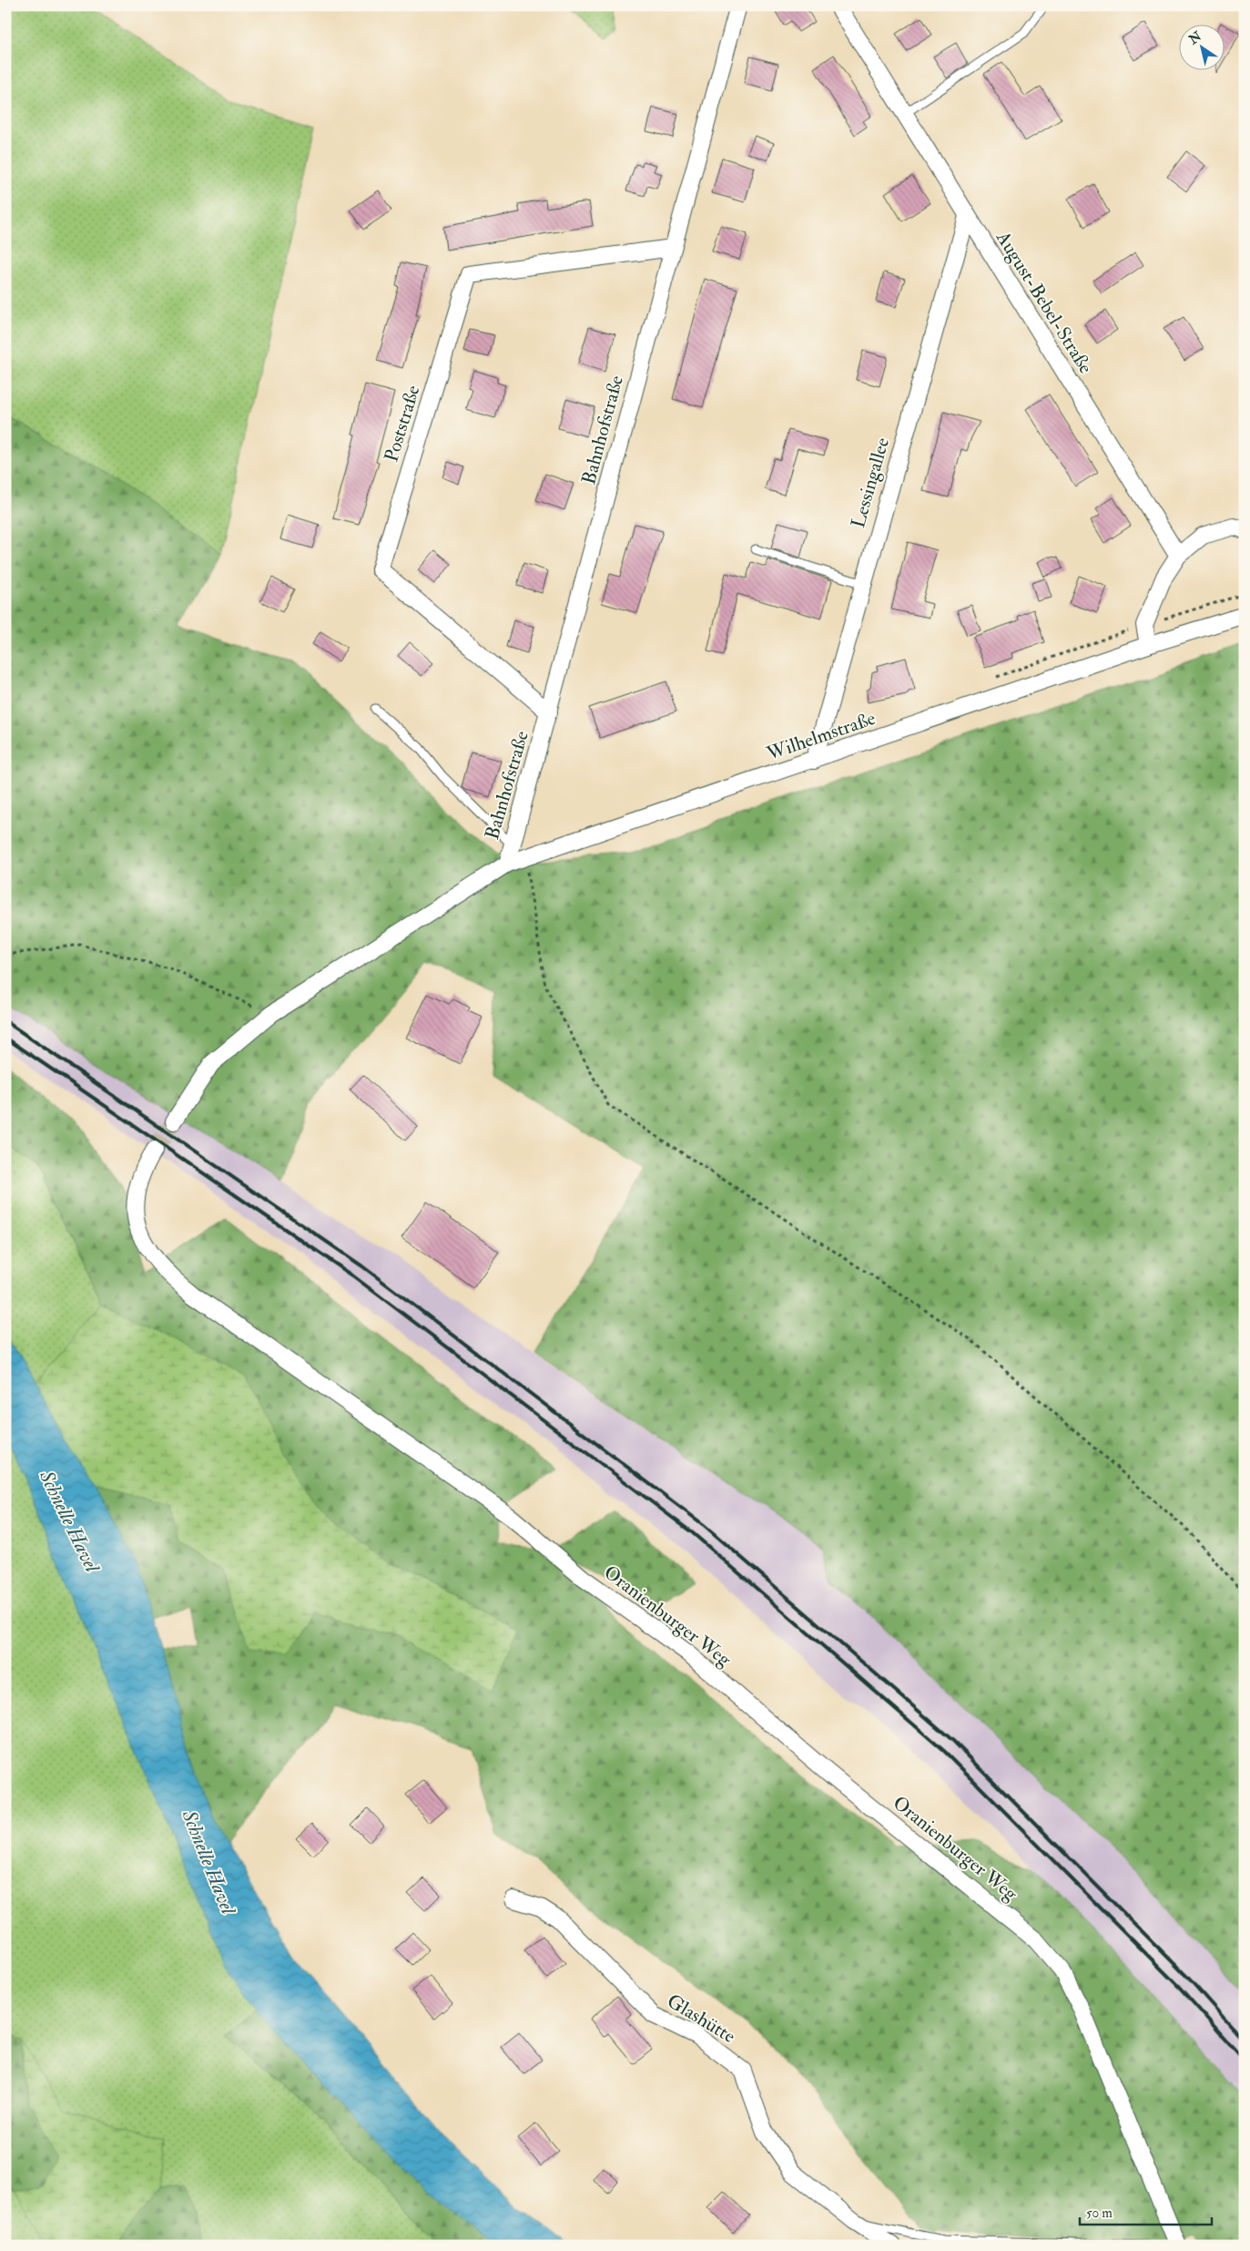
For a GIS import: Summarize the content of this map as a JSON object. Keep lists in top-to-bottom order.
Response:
{
  "streets": {
    "street": [
      "August-Bebel-Straße",
      "Poststraße",
      "Bahnhofstraße",
      "Lessingallee",
      "Wilhelmstraße",
      "Oranienburger Weg",
      "Glashütte"
    ]
  },
  "crossings": [
    ["August-Bebel-Straße", "Lessingallee"],
    ["Poststraße", "Bahnhofstraße"],
    ["Bahnhofstraße", "Wilhelmstraße"],
    ["Lessingallee", "Wilhelmstraße"]
  ],
  "water": ["Schnelle Havel"],
  "scale_bar": "50 m",
  "north": "top left"
}
